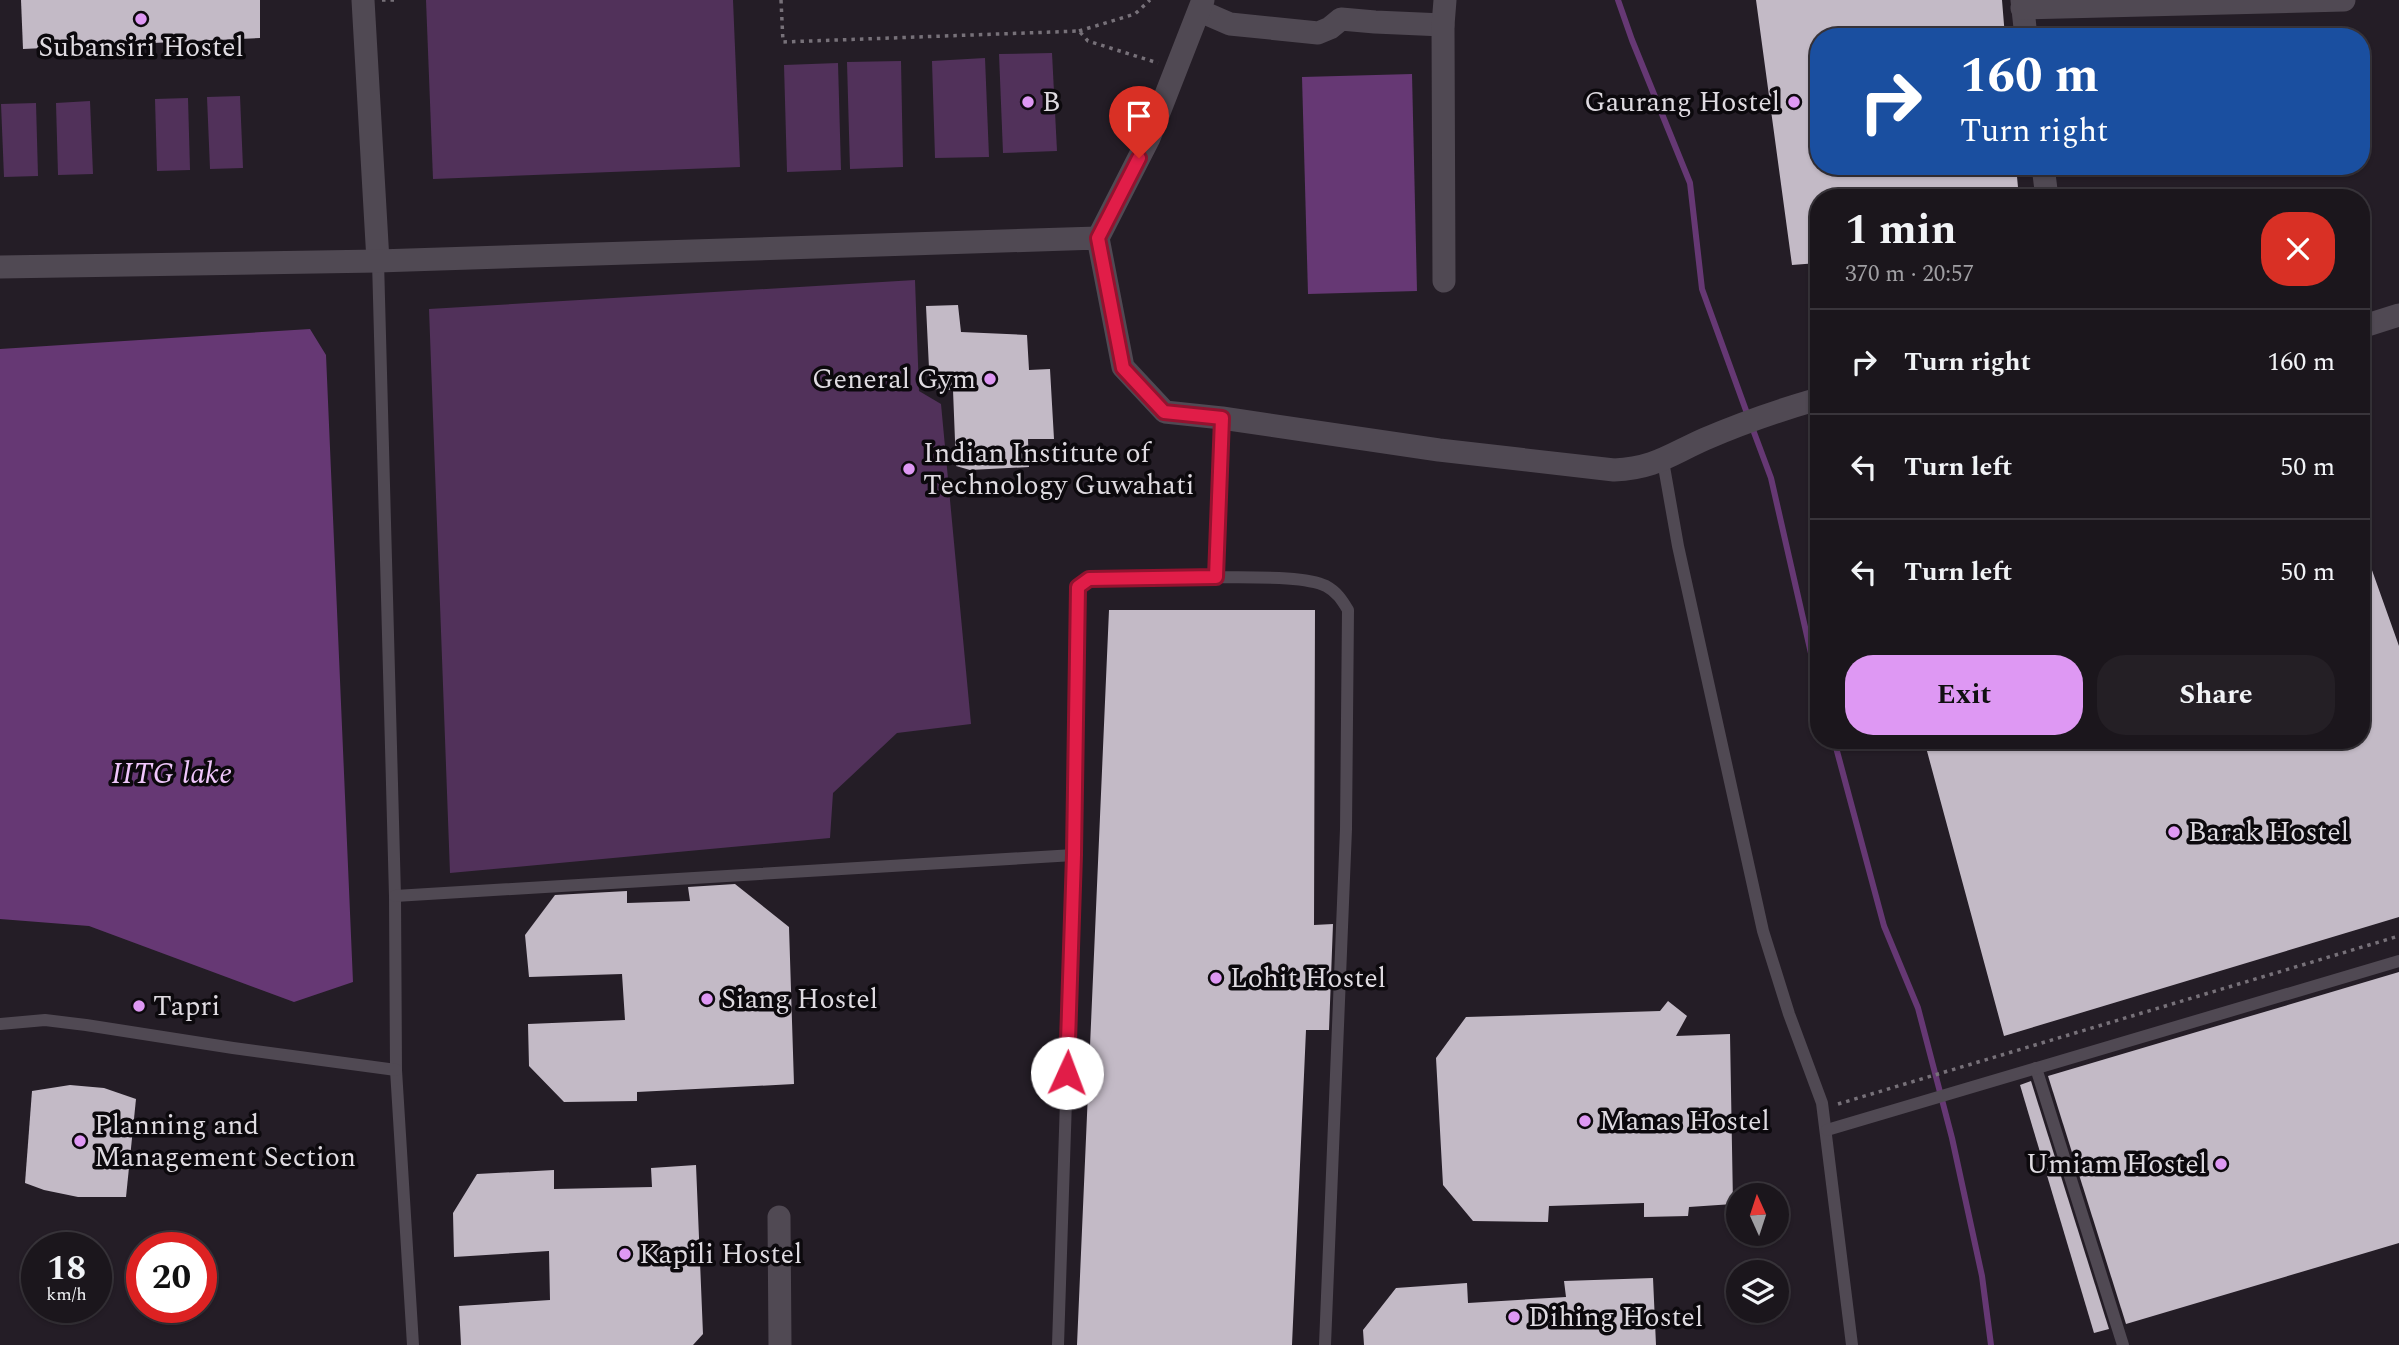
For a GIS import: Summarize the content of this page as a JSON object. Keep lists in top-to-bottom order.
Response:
{
  "water": ["IITG lake"],
  "places": [
    "Subansiri Hostel",
    "B",
    "Gaurang Hostel",
    "General Gym",
    "Indian Institute of Technology Guwahati",
    "Barak Hostel",
    "Lohit Hostel",
    "Siang Hostel",
    "Tapri",
    "Manas Hostel",
    "Planning and Management Section",
    "Umiam Hostel",
    "Kapili Hostel",
    "Dihing Hostel"
  ],
  "north": "top",
  "page": {
    "turn": ["160 m", "Turn right"],
    "heading": ["1 min", "370 m · 20:57"],
    "list": [
      {
        "name": "Turn right",
        "value": "160 m"
      },
      {
        "name": "Turn left",
        "value": "50 m"
      },
      {
        "name": "Turn left",
        "value": "50 m"
      }
    ],
    "buttons": ["Exit", "Share"],
    "speed": "18 km/h",
    "limit": "20"
  }
}
